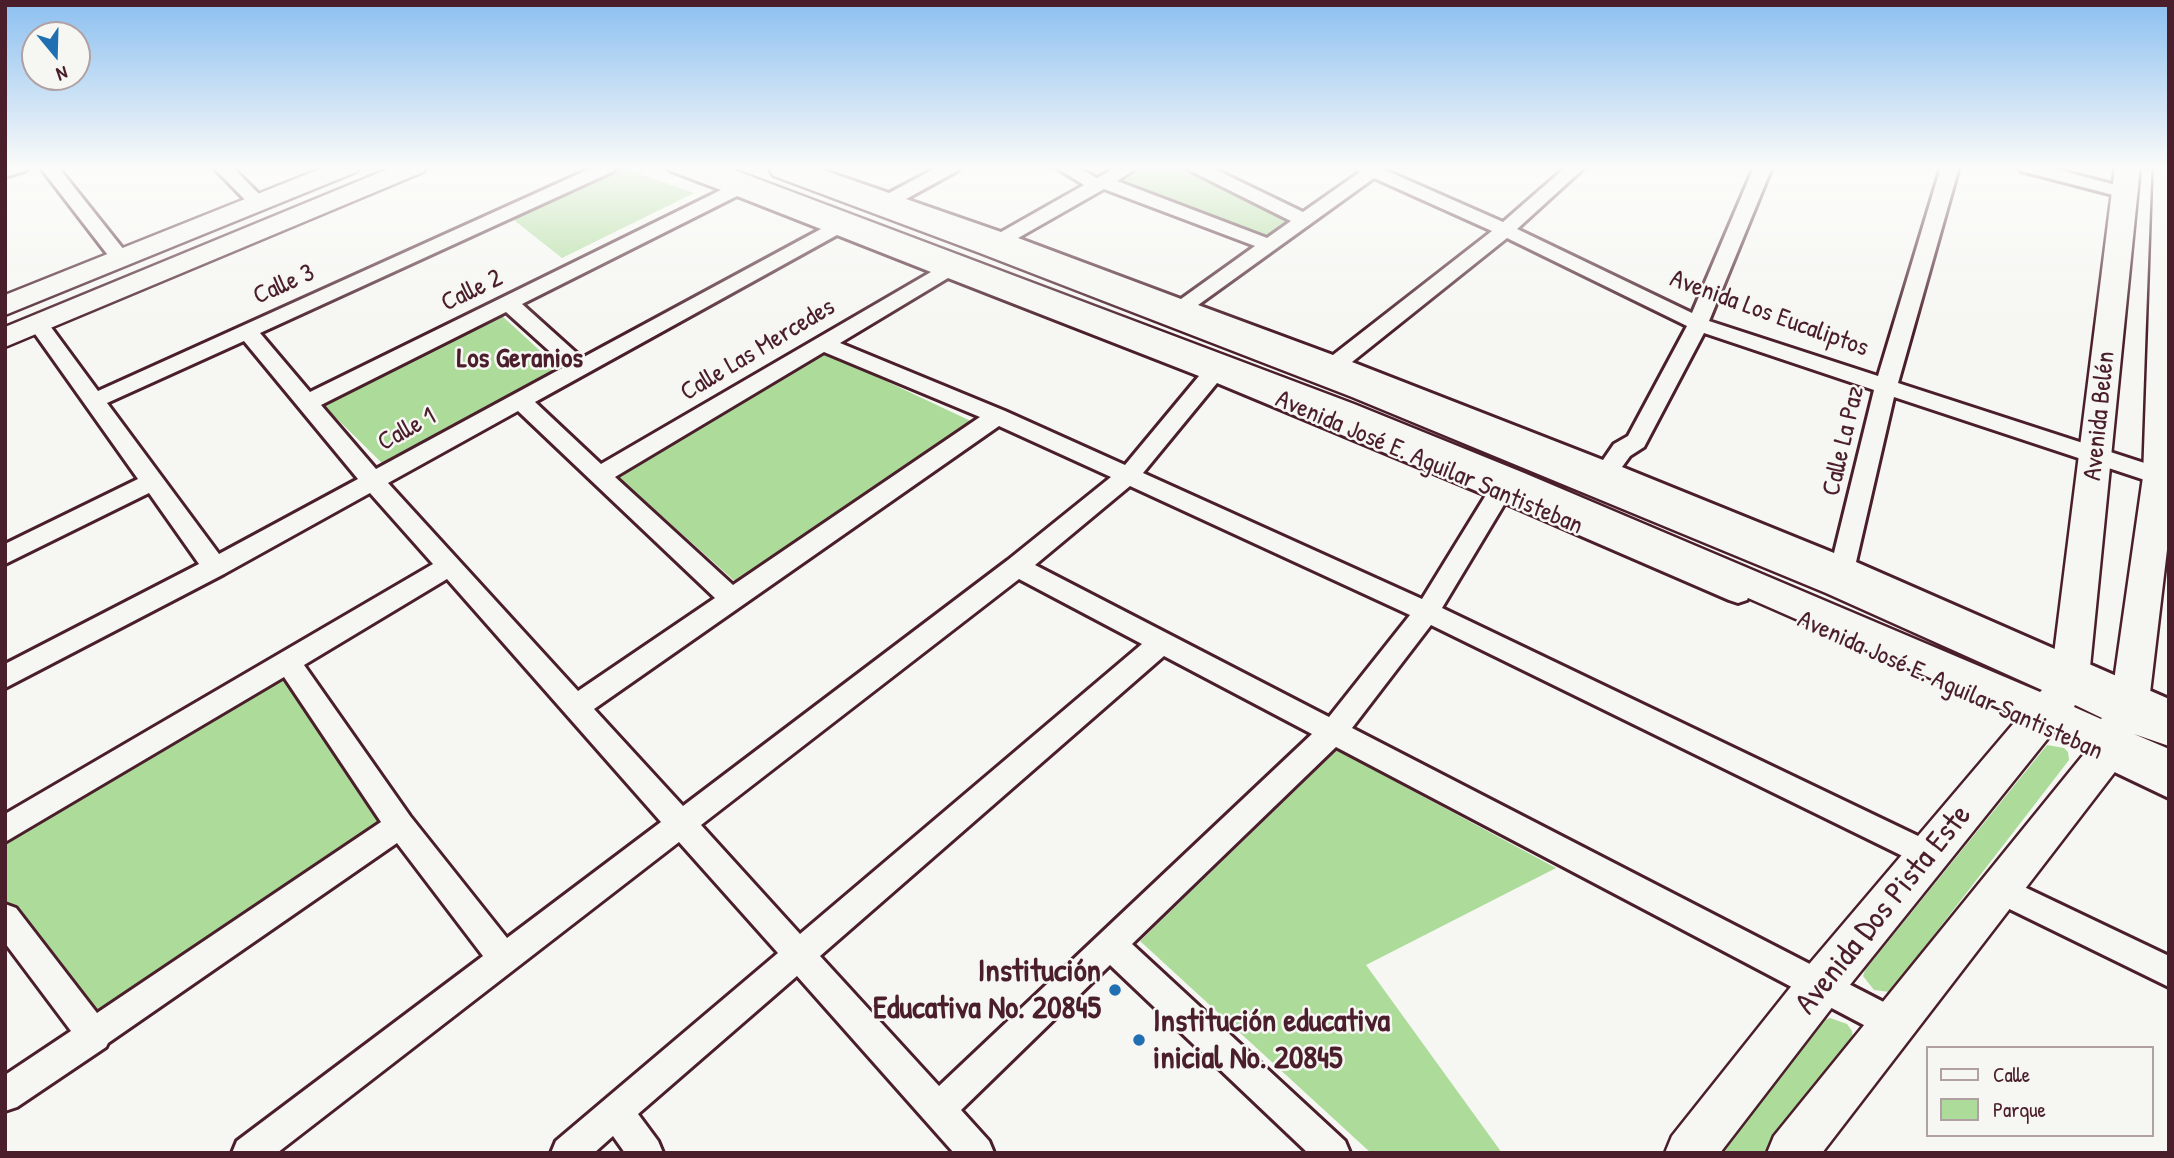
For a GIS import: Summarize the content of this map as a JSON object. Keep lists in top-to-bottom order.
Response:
{
  "streets": {
    "street": [
      "Calle 3",
      "Calle 2",
      "Avenida Los Eucaliptos",
      "Calle Las Mercedes",
      "Avenida Belén",
      "Calle 1",
      "Calle La Paz",
      "Avenida José E. Aguilar Santisteban",
      "Avenida Dos Pista Este"
    ]
  },
  "crossings": [
    ["Avenida Los Eucaliptos", "Avenida Belén"],
    ["Avenida Los Eucaliptos", "Calle La Paz"],
    ["Calle Las Mercedes", "Avenida José E. Aguilar Santisteban"],
    ["Avenida Belén", "Avenida José E. Aguilar Santisteban"],
    ["Avenida Belén", "Avenida Dos Pista Este"],
    ["Calle 1", "Avenida José E. Aguilar Santisteban"],
    ["Calle La Paz", "Avenida José E. Aguilar Santisteban"],
    ["Avenida José E. Aguilar Santisteban", "Avenida Dos Pista Este"]
  ],
  "districts": ["Los Geranios"],
  "places": ["Institución Educativa No. 20845", "Institución educativa inicial No. 20845"],
  "legend": ["Calle", "Parque"],
  "north": "bottom"
}
